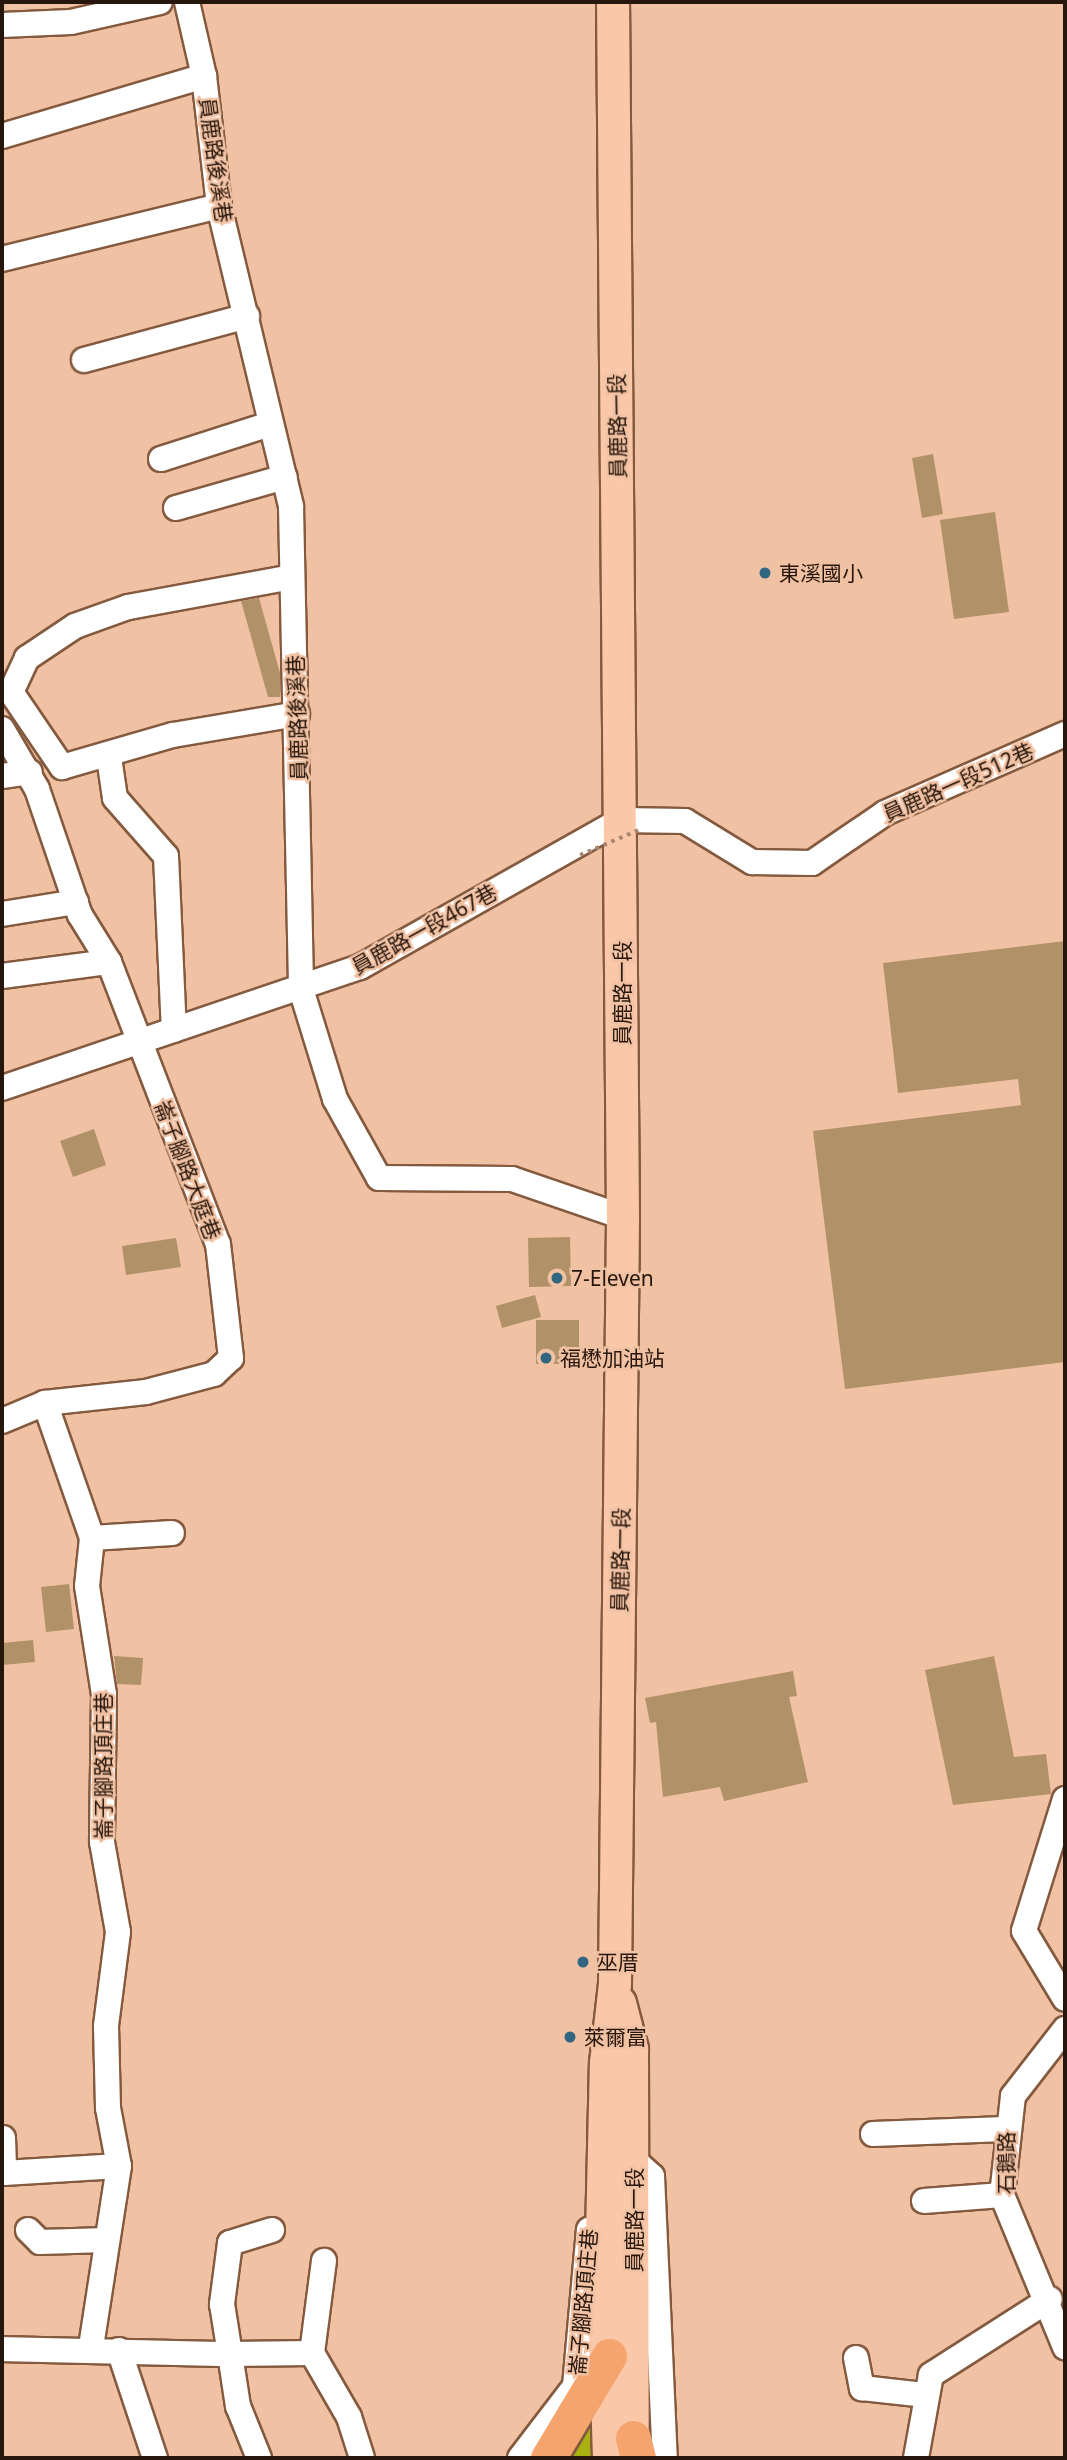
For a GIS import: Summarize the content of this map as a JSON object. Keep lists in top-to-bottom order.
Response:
{
  "streets": {
    "main road": ["員鹿路一段"],
    "street": [
      "員鹿路後溪巷",
      "員鹿路一段512巷",
      "員鹿路一段467巷",
      "崙子腳路大庭巷",
      "崙子腳路頂庄巷",
      "石鵝路"
    ]
  },
  "crossings": [
    ["員鹿路後溪巷", "員鹿路一段"],
    ["員鹿路後溪巷", "員鹿路一段467巷"],
    ["員鹿路一段", "員鹿路一段512巷"],
    ["員鹿路一段", "員鹿路一段467巷"],
    ["員鹿路一段", "崙子腳路頂庄巷"],
    ["員鹿路一段512巷", "員鹿路一段467巷"],
    ["員鹿路一段467巷", "崙子腳路大庭巷"],
    ["崙子腳路大庭巷", "崙子腳路頂庄巷"]
  ],
  "places": [
    "東溪國小",
    "7-Eleven",
    "福懋加油站",
    "巫厝",
    "萊爾富"
  ]
}
